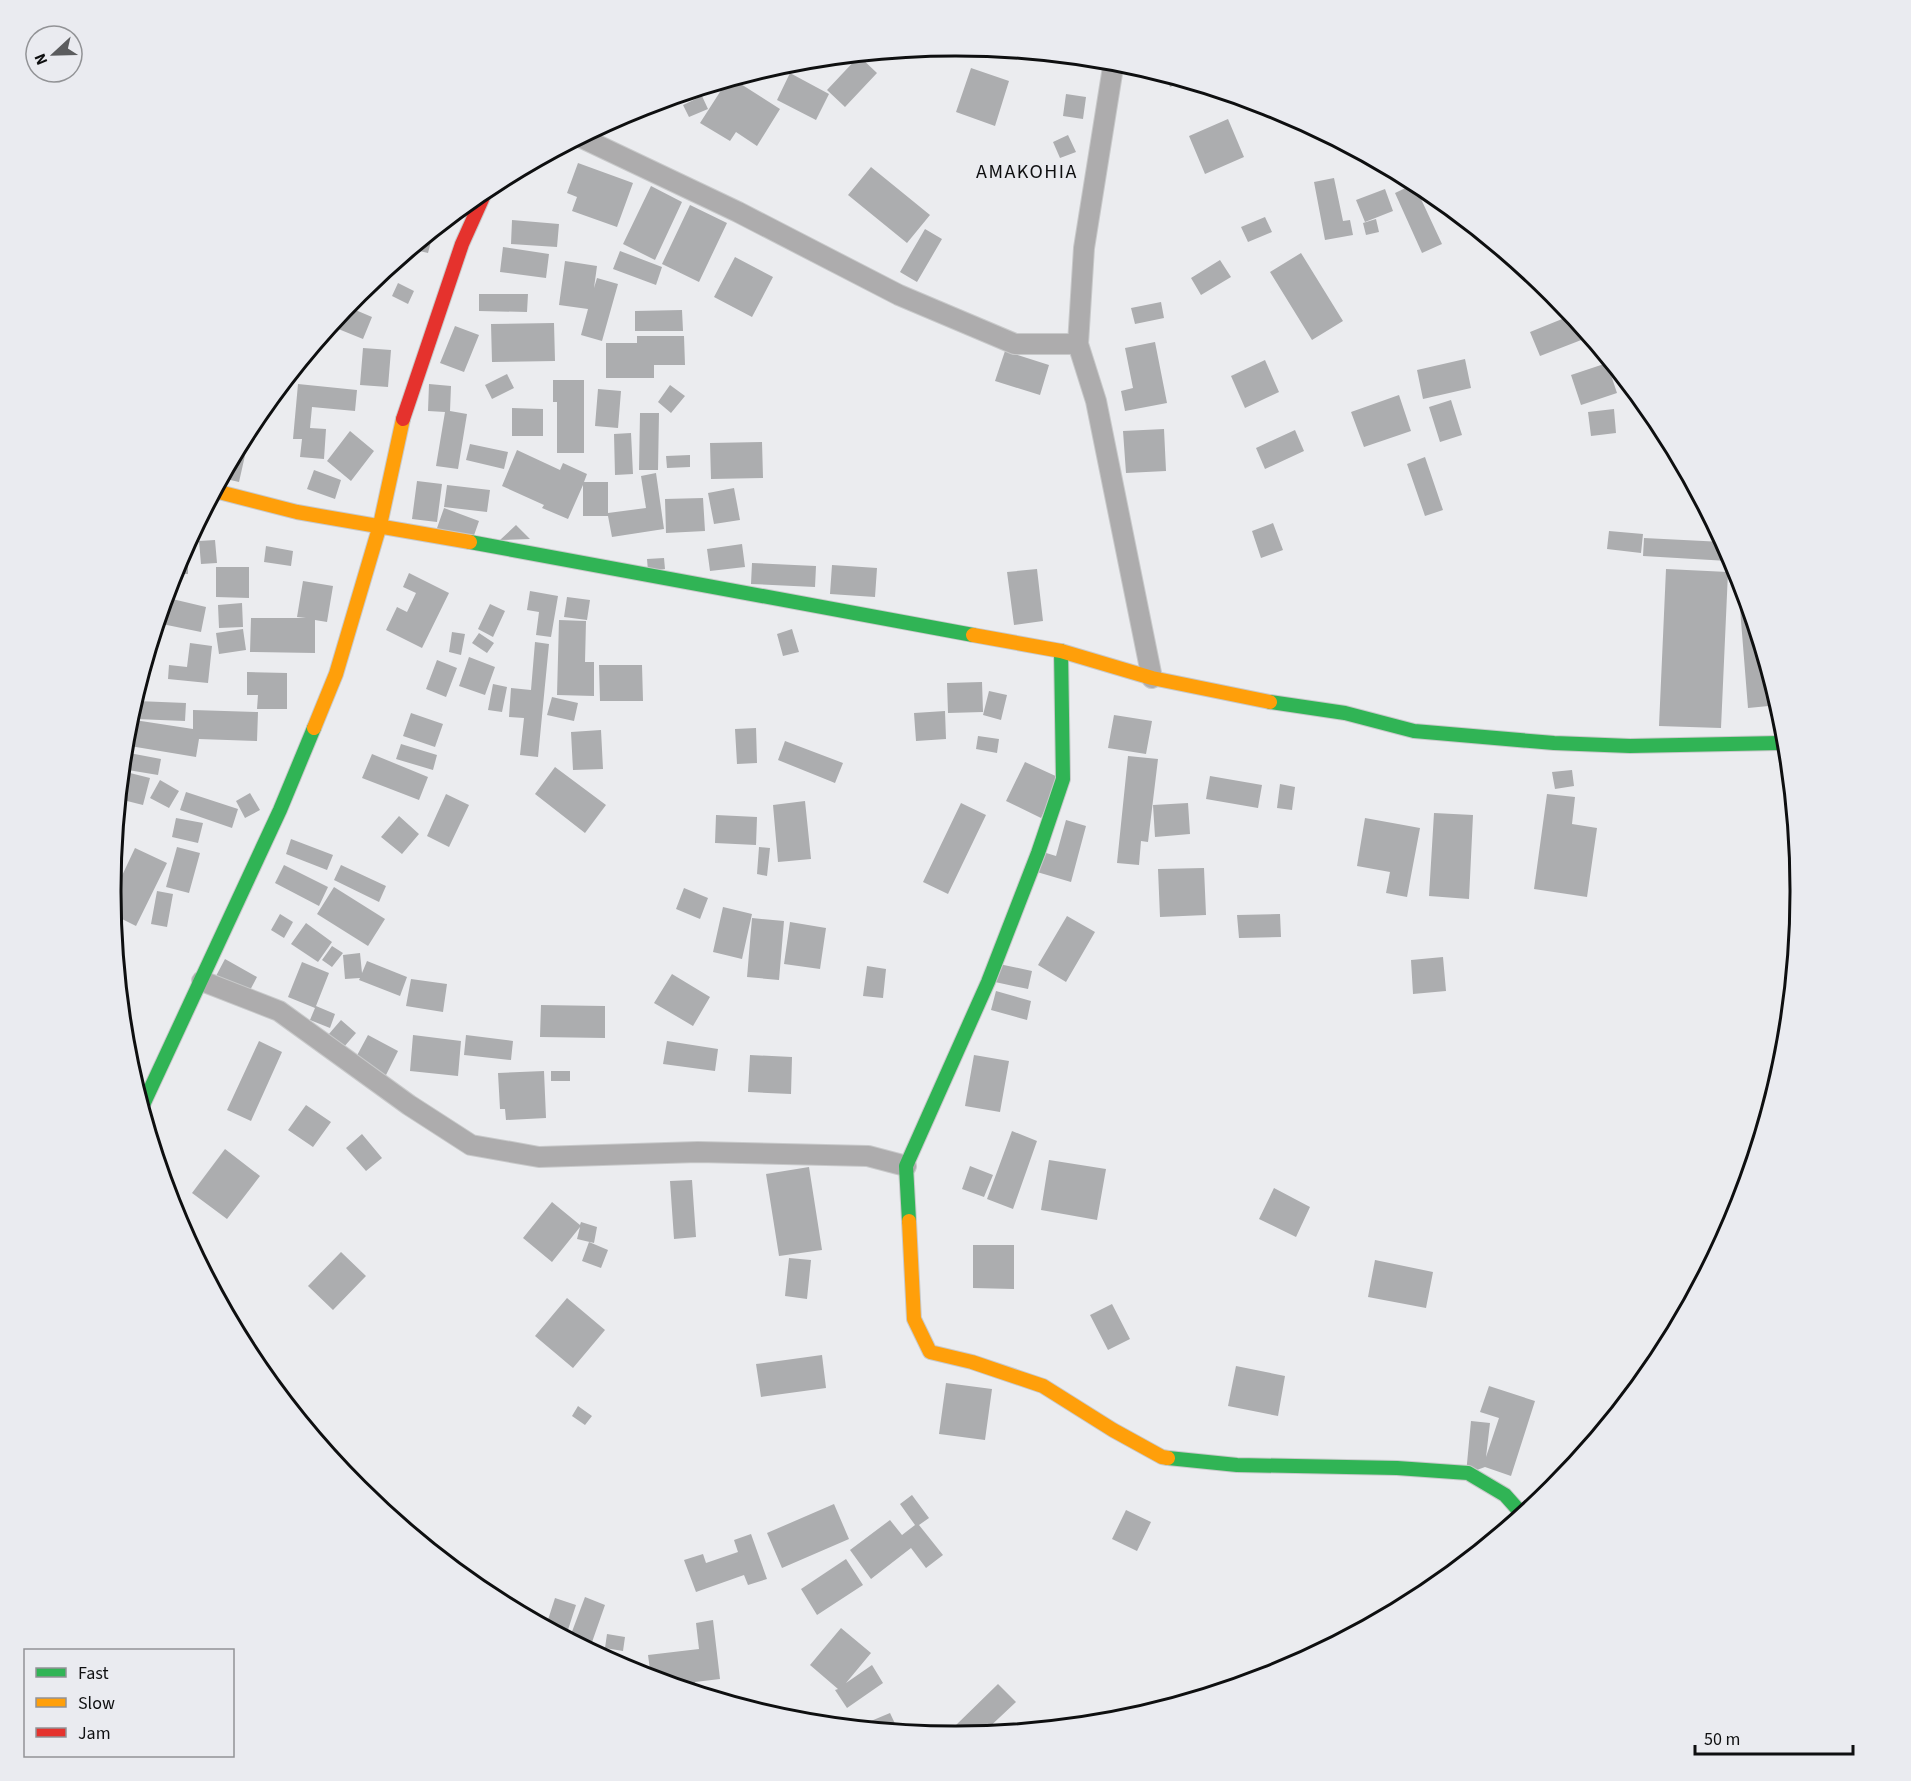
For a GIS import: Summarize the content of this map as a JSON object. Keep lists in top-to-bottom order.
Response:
{
  "districts": ["AMAKOHIA"],
  "legend": ["Fast", "Slow", "Jam"],
  "scale_bar": "50 m",
  "north": "left"
}
